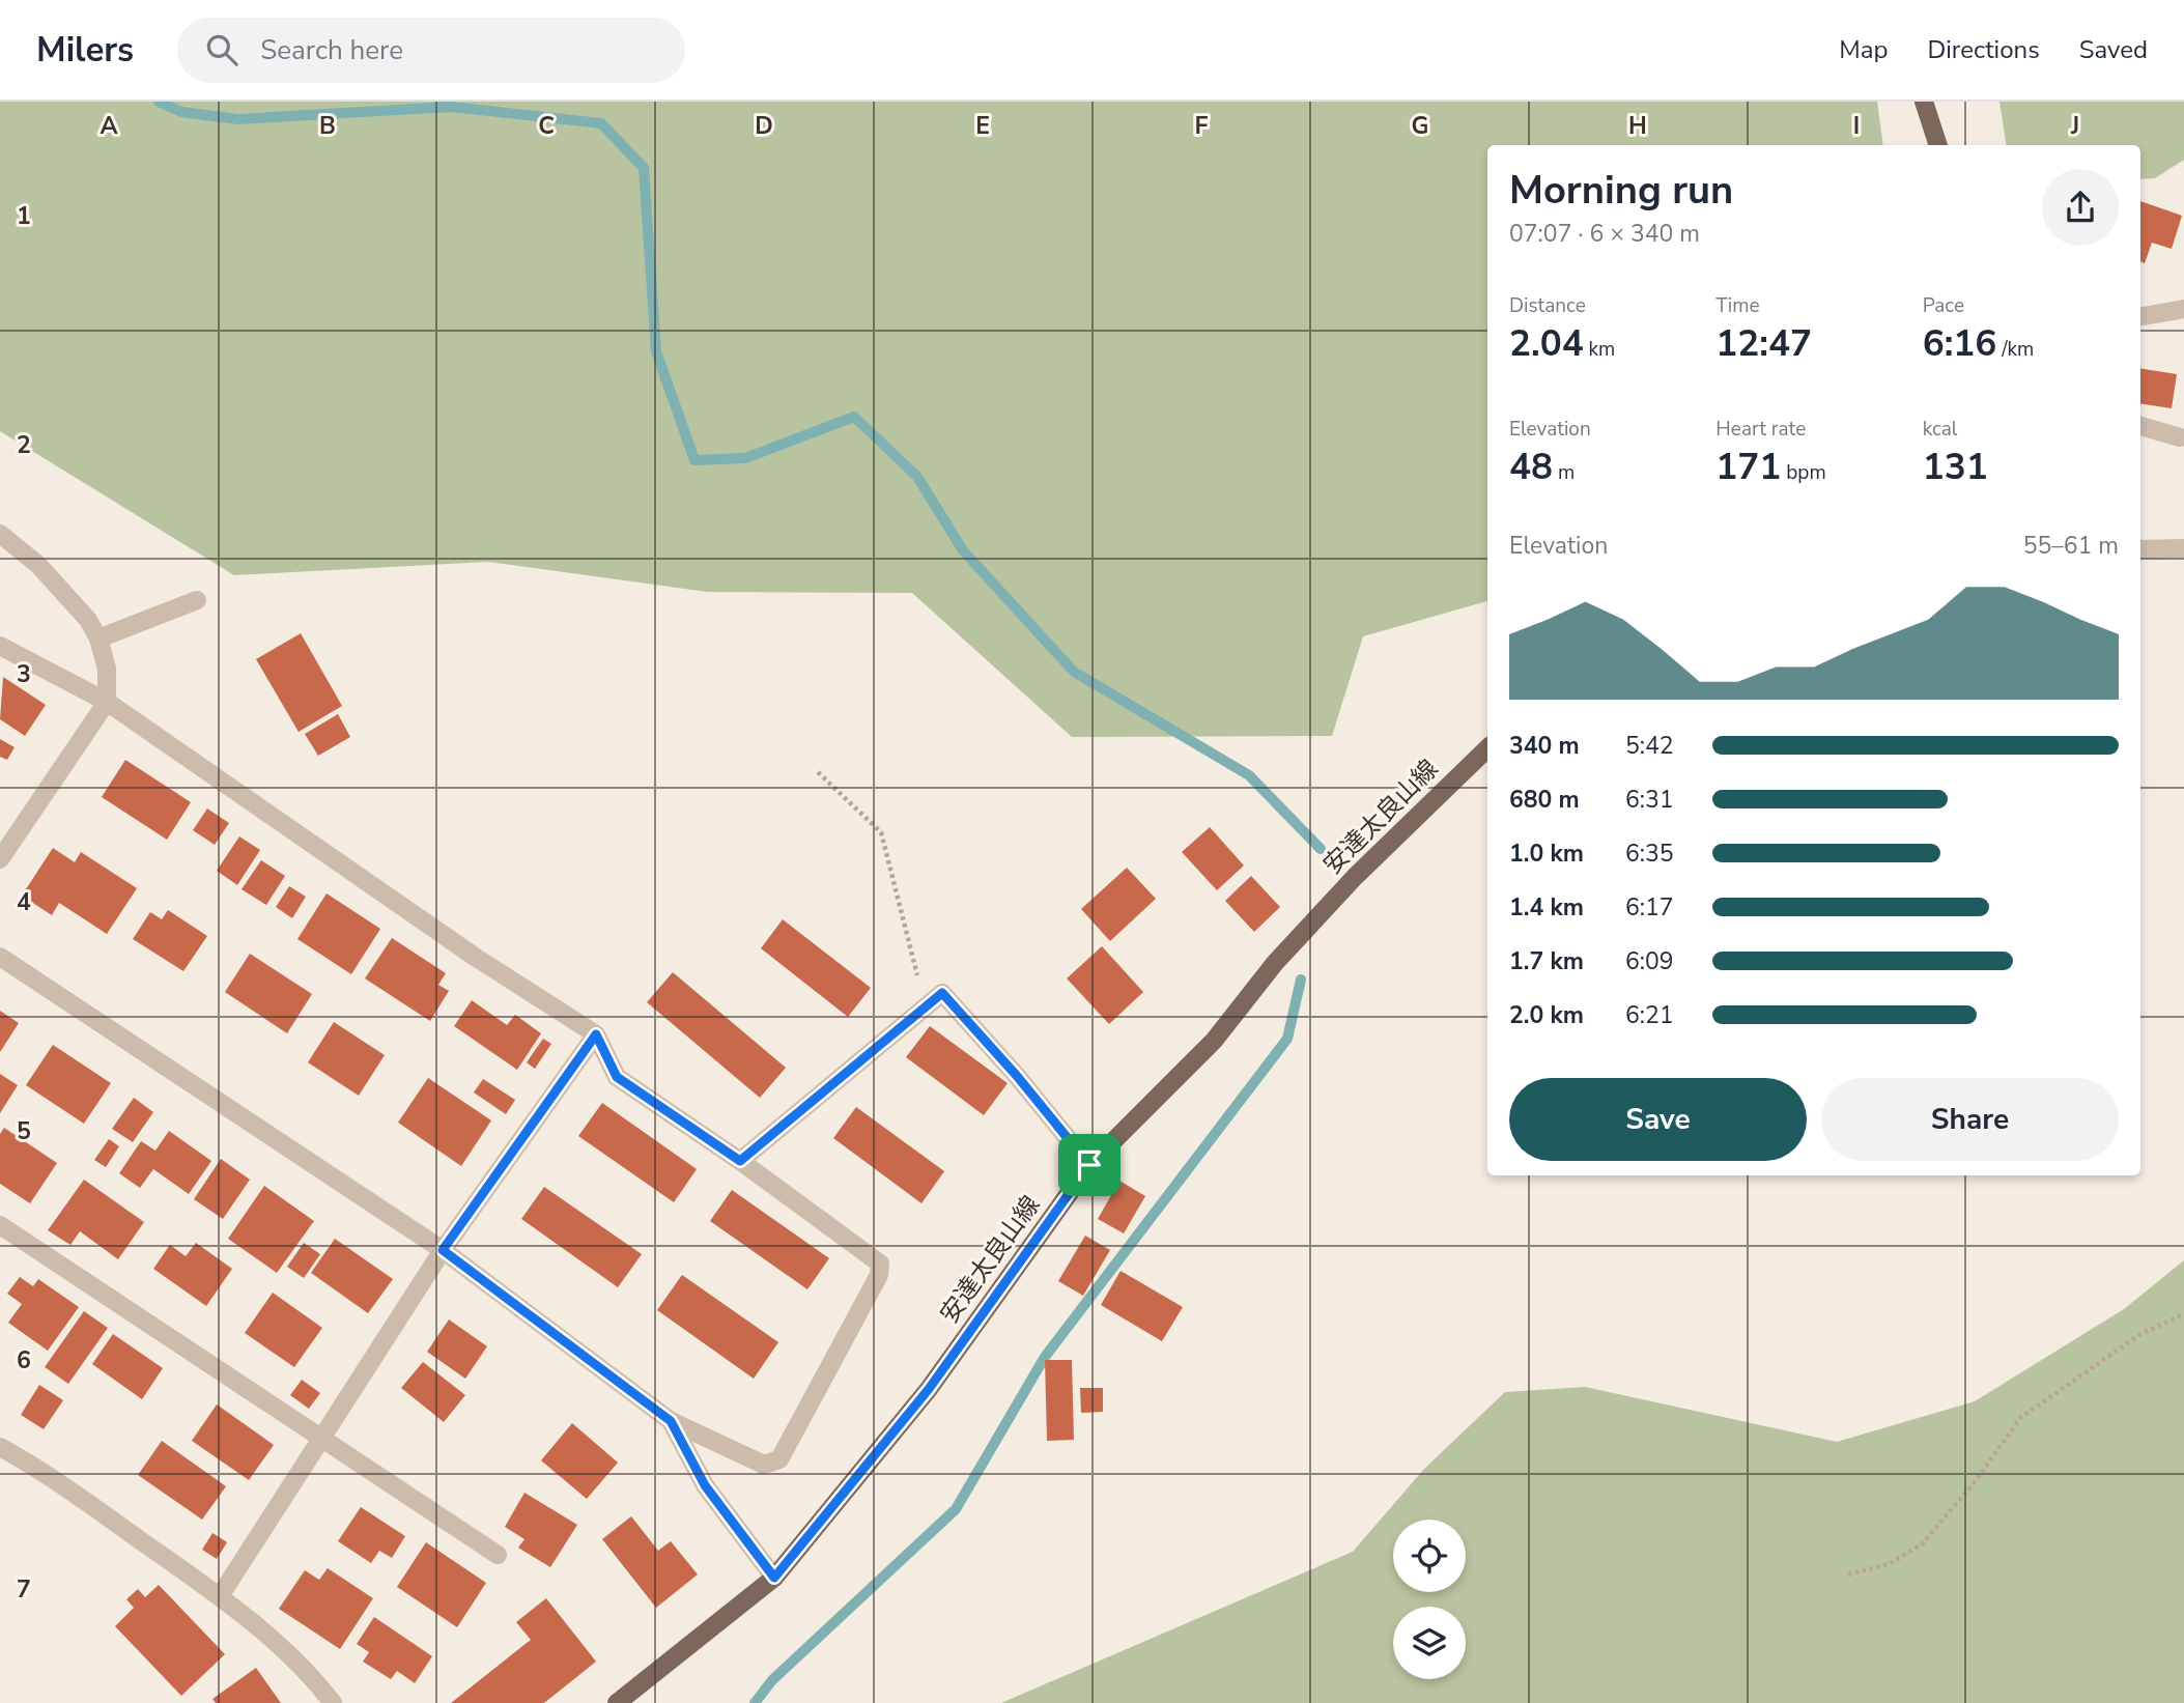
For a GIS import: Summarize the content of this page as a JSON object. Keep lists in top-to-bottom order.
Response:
{
  "streets": {
    "main road": ["安達太良山線"]
  },
  "page": {
    "header": "Milers",
    "search": "Search here",
    "nav": ["Map", "Directions", "Saved"],
    "heading": ["Morning run", "07:07 · 6 × 340 m"],
    "stats": [
      ["Distance", "2.04 km"],
      ["Time", "12:47"],
      ["Pace", "6:16 /km"],
      ["Elevation", "48 m"],
      ["Heart rate", "171 bpm"],
      ["kcal", "131"]
    ],
    "chart": ["Elevation", "55–61 m"],
    "list": [
      {
        "name": "340 m",
        "note": "5:42"
      },
      {
        "name": "680 m",
        "note": "6:31"
      },
      {
        "name": "1.0 km",
        "note": "6:35"
      },
      {
        "name": "1.4 km",
        "note": "6:17"
      },
      {
        "name": "1.7 km",
        "note": "6:09"
      },
      {
        "name": "2.0 km",
        "note": "6:21"
      }
    ],
    "buttons": ["Save", "Share"]
  },
  "grid": {
    "columns": [
      "A",
      "B",
      "C",
      "D",
      "E",
      "F",
      "G",
      "H",
      "I",
      "J"
    ],
    "rows": [
      "1",
      "2",
      "3",
      "4",
      "5",
      "6",
      "7"
    ]
  }
}
